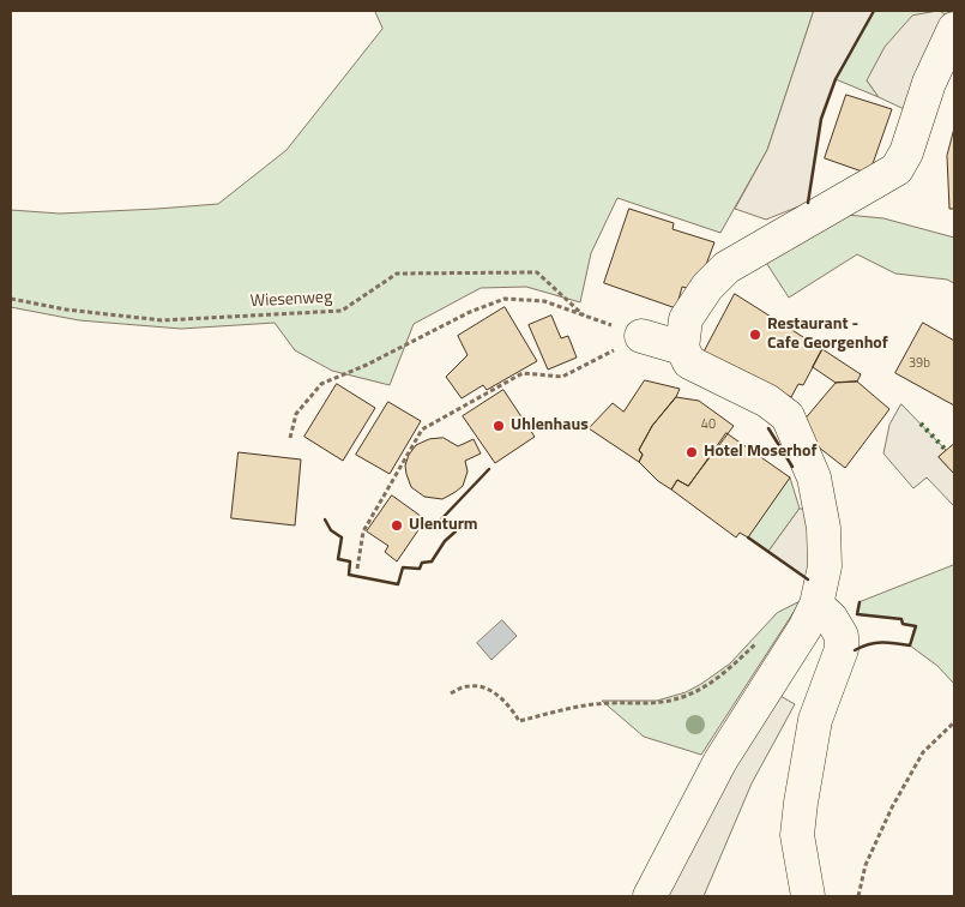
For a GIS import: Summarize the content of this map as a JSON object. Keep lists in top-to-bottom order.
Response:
{
  "streets": {
    "path": ["Wiesenweg"]
  },
  "places": [
    "Restaurant - Cafe Georgenhof",
    "Uhlenhaus",
    "Hotel Moserhof",
    "Ulenturm"
  ],
  "house_numbers": ["39b", "40"]
}
